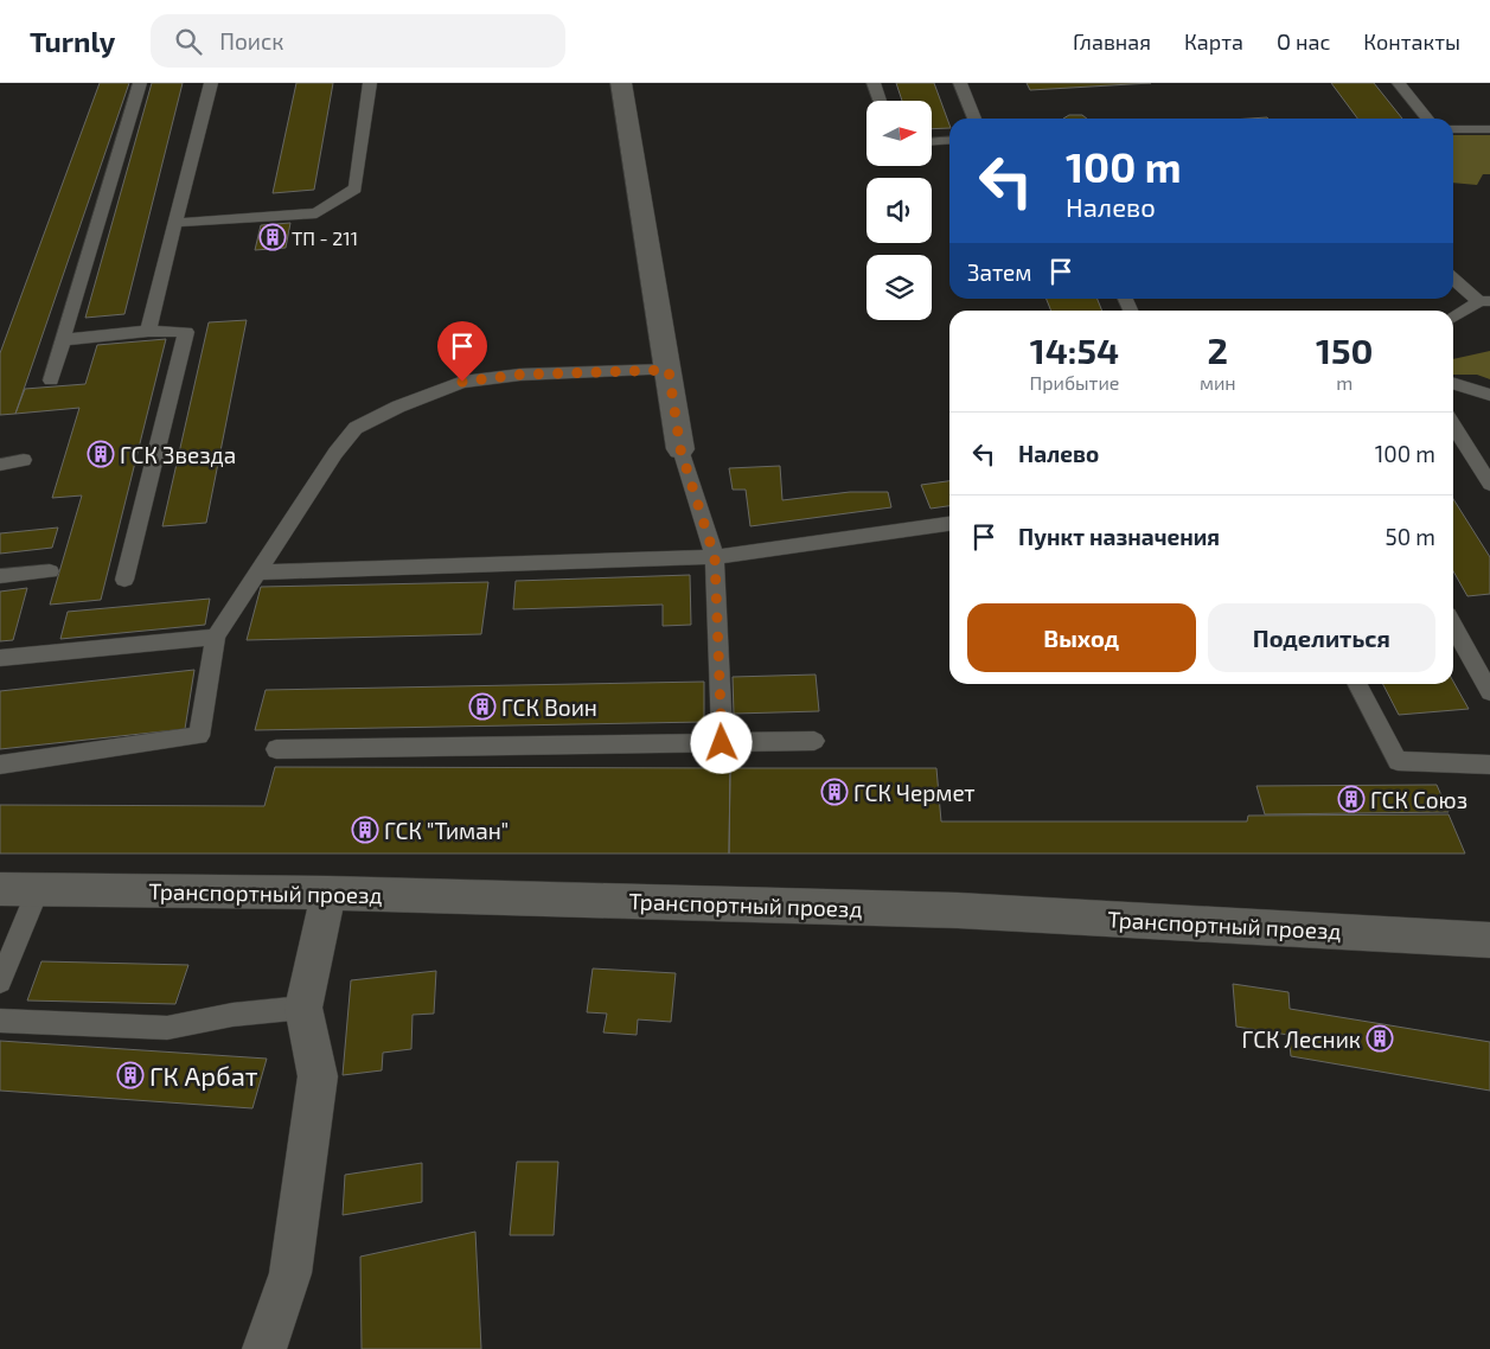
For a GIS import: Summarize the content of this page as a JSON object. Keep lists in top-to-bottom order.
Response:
{
  "streets": {
    "street": ["Транспортный проезд"]
  },
  "places": {
    "building": [
      "ТП - 211",
      "ГСК Звезда",
      "ГСК Воин",
      "ГСК Чермет",
      "ГСК Союз",
      "ГСК \"Тиман\"",
      "ГСК Лесник",
      "ГК Арбат"
    ]
  },
  "north": "right",
  "page": {
    "header": "Turnly",
    "search": "Поиск",
    "nav": [
      "Главная",
      "Карта",
      "О нас",
      "Контакты"
    ],
    "turn": ["100 m", "Налево"],
    "then": "Затем",
    "eta": [
      "14:54",
      "Прибытие",
      "2",
      "мин",
      "150",
      "m"
    ],
    "list": [
      {
        "name": "Налево",
        "value": "100 m"
      },
      {
        "name": "Пункт назначения",
        "value": "50 m"
      }
    ],
    "buttons": ["Выход", "Поделиться"]
  }
}
